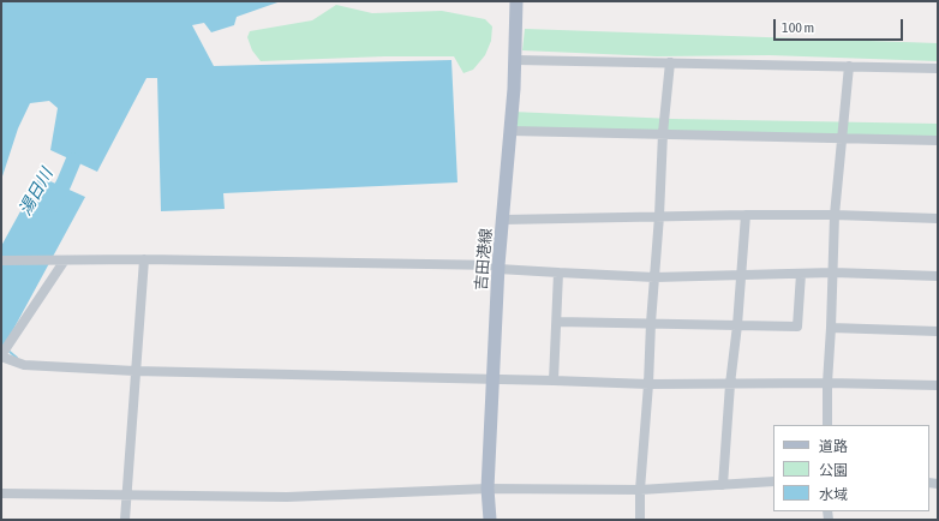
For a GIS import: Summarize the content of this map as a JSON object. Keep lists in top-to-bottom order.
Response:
{
  "streets": {
    "main road": ["吉田港線"]
  },
  "water": ["湯日川"],
  "legend": ["道路", "公園", "水域"],
  "scale_bar": "100 m"
}
